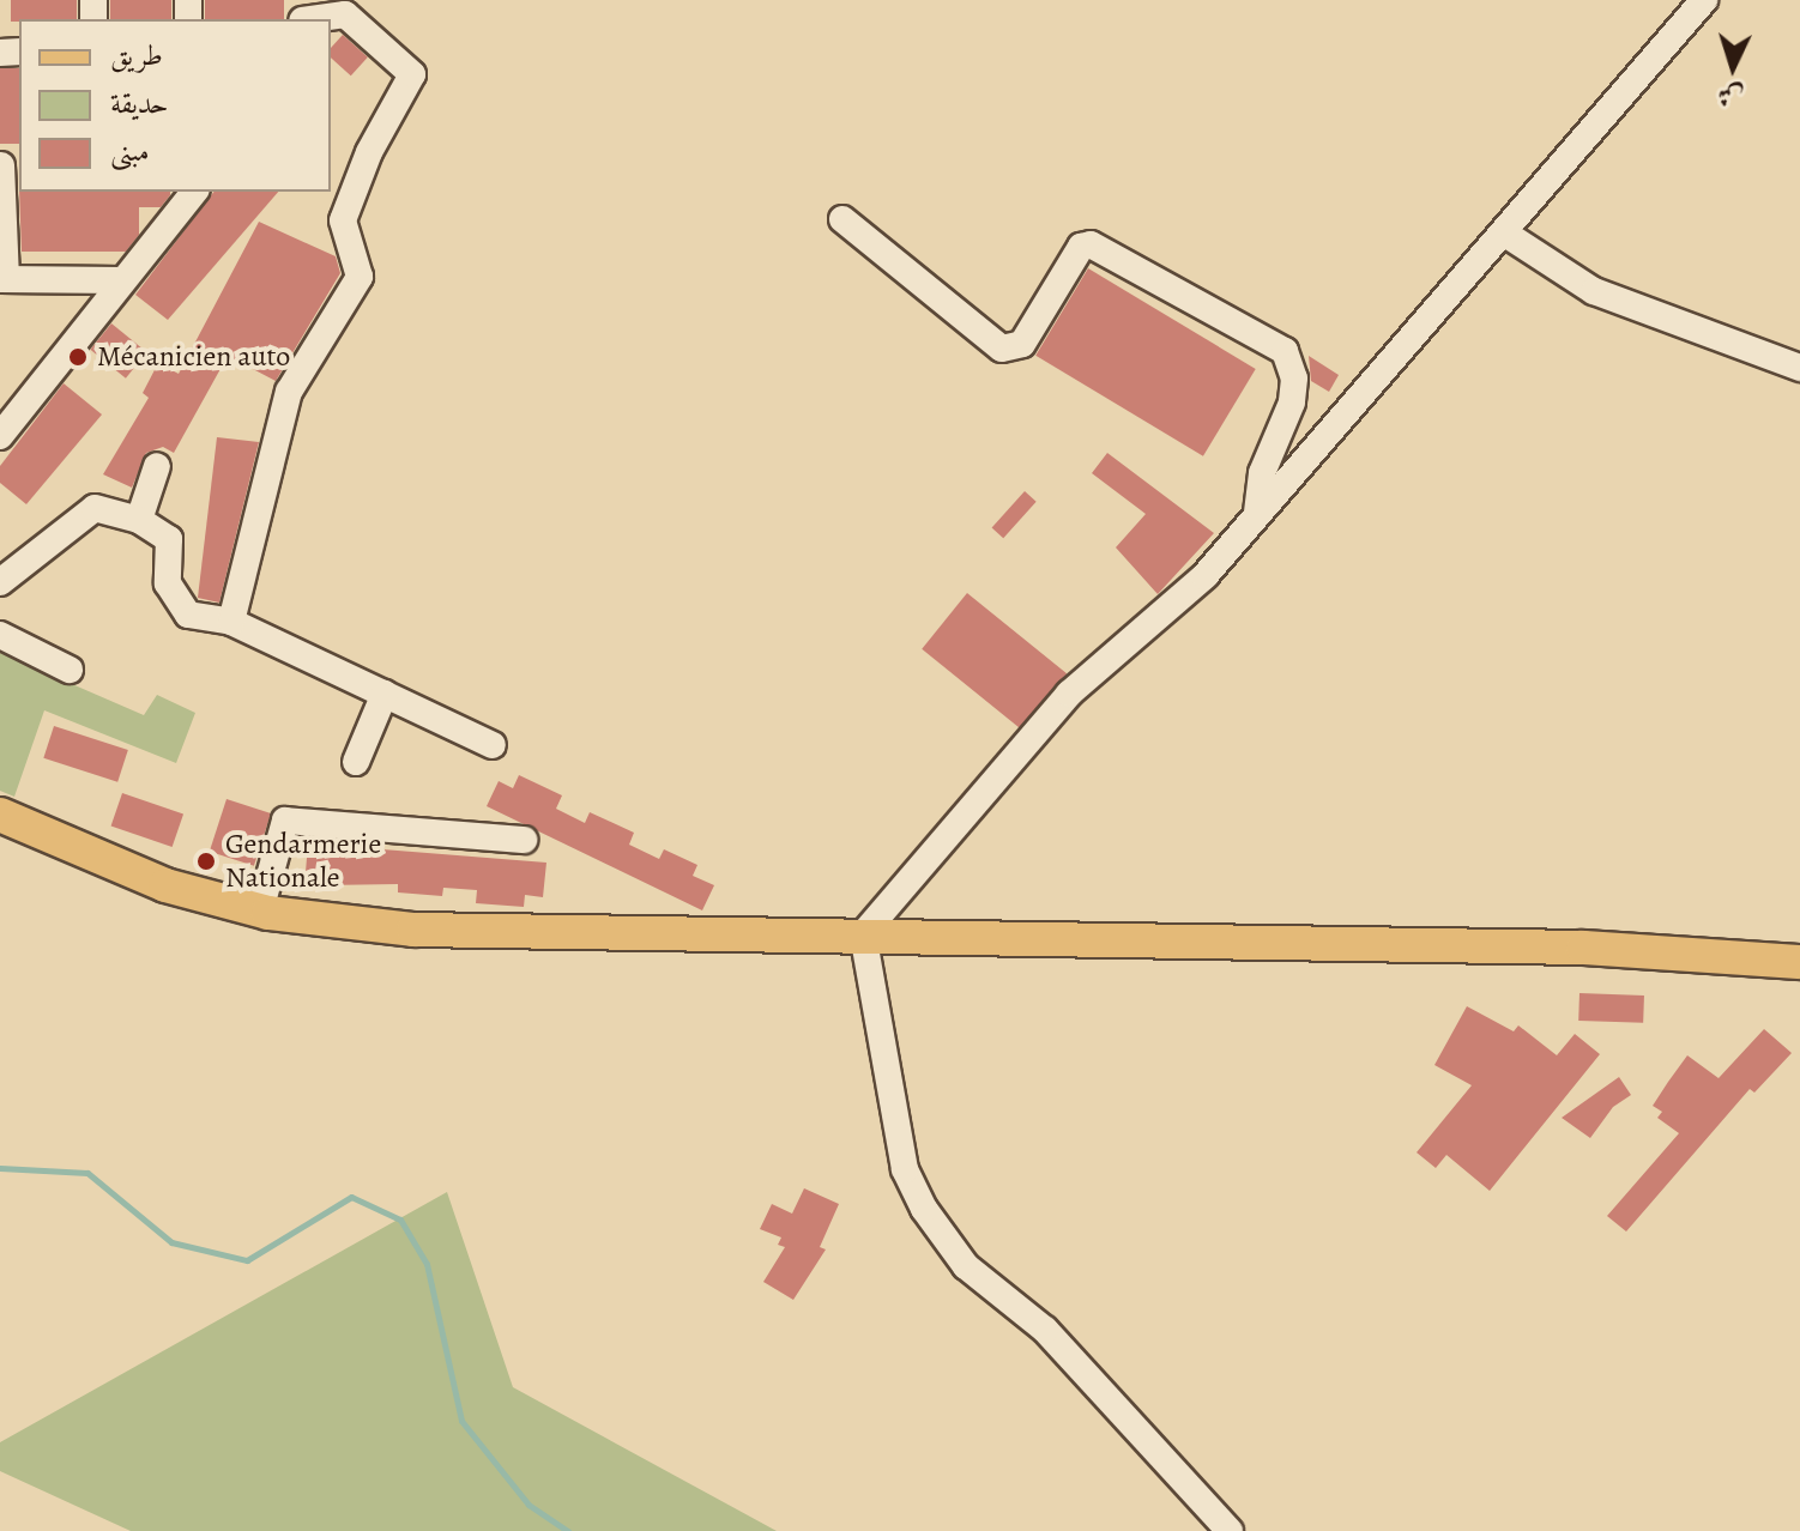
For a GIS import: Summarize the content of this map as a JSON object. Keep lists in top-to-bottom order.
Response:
{
  "places": ["Mécanicien auto", "Gendarmerie Nationale"],
  "legend": ["طريق", "حديقة", "مبنى"],
  "north": "bottom"
}
